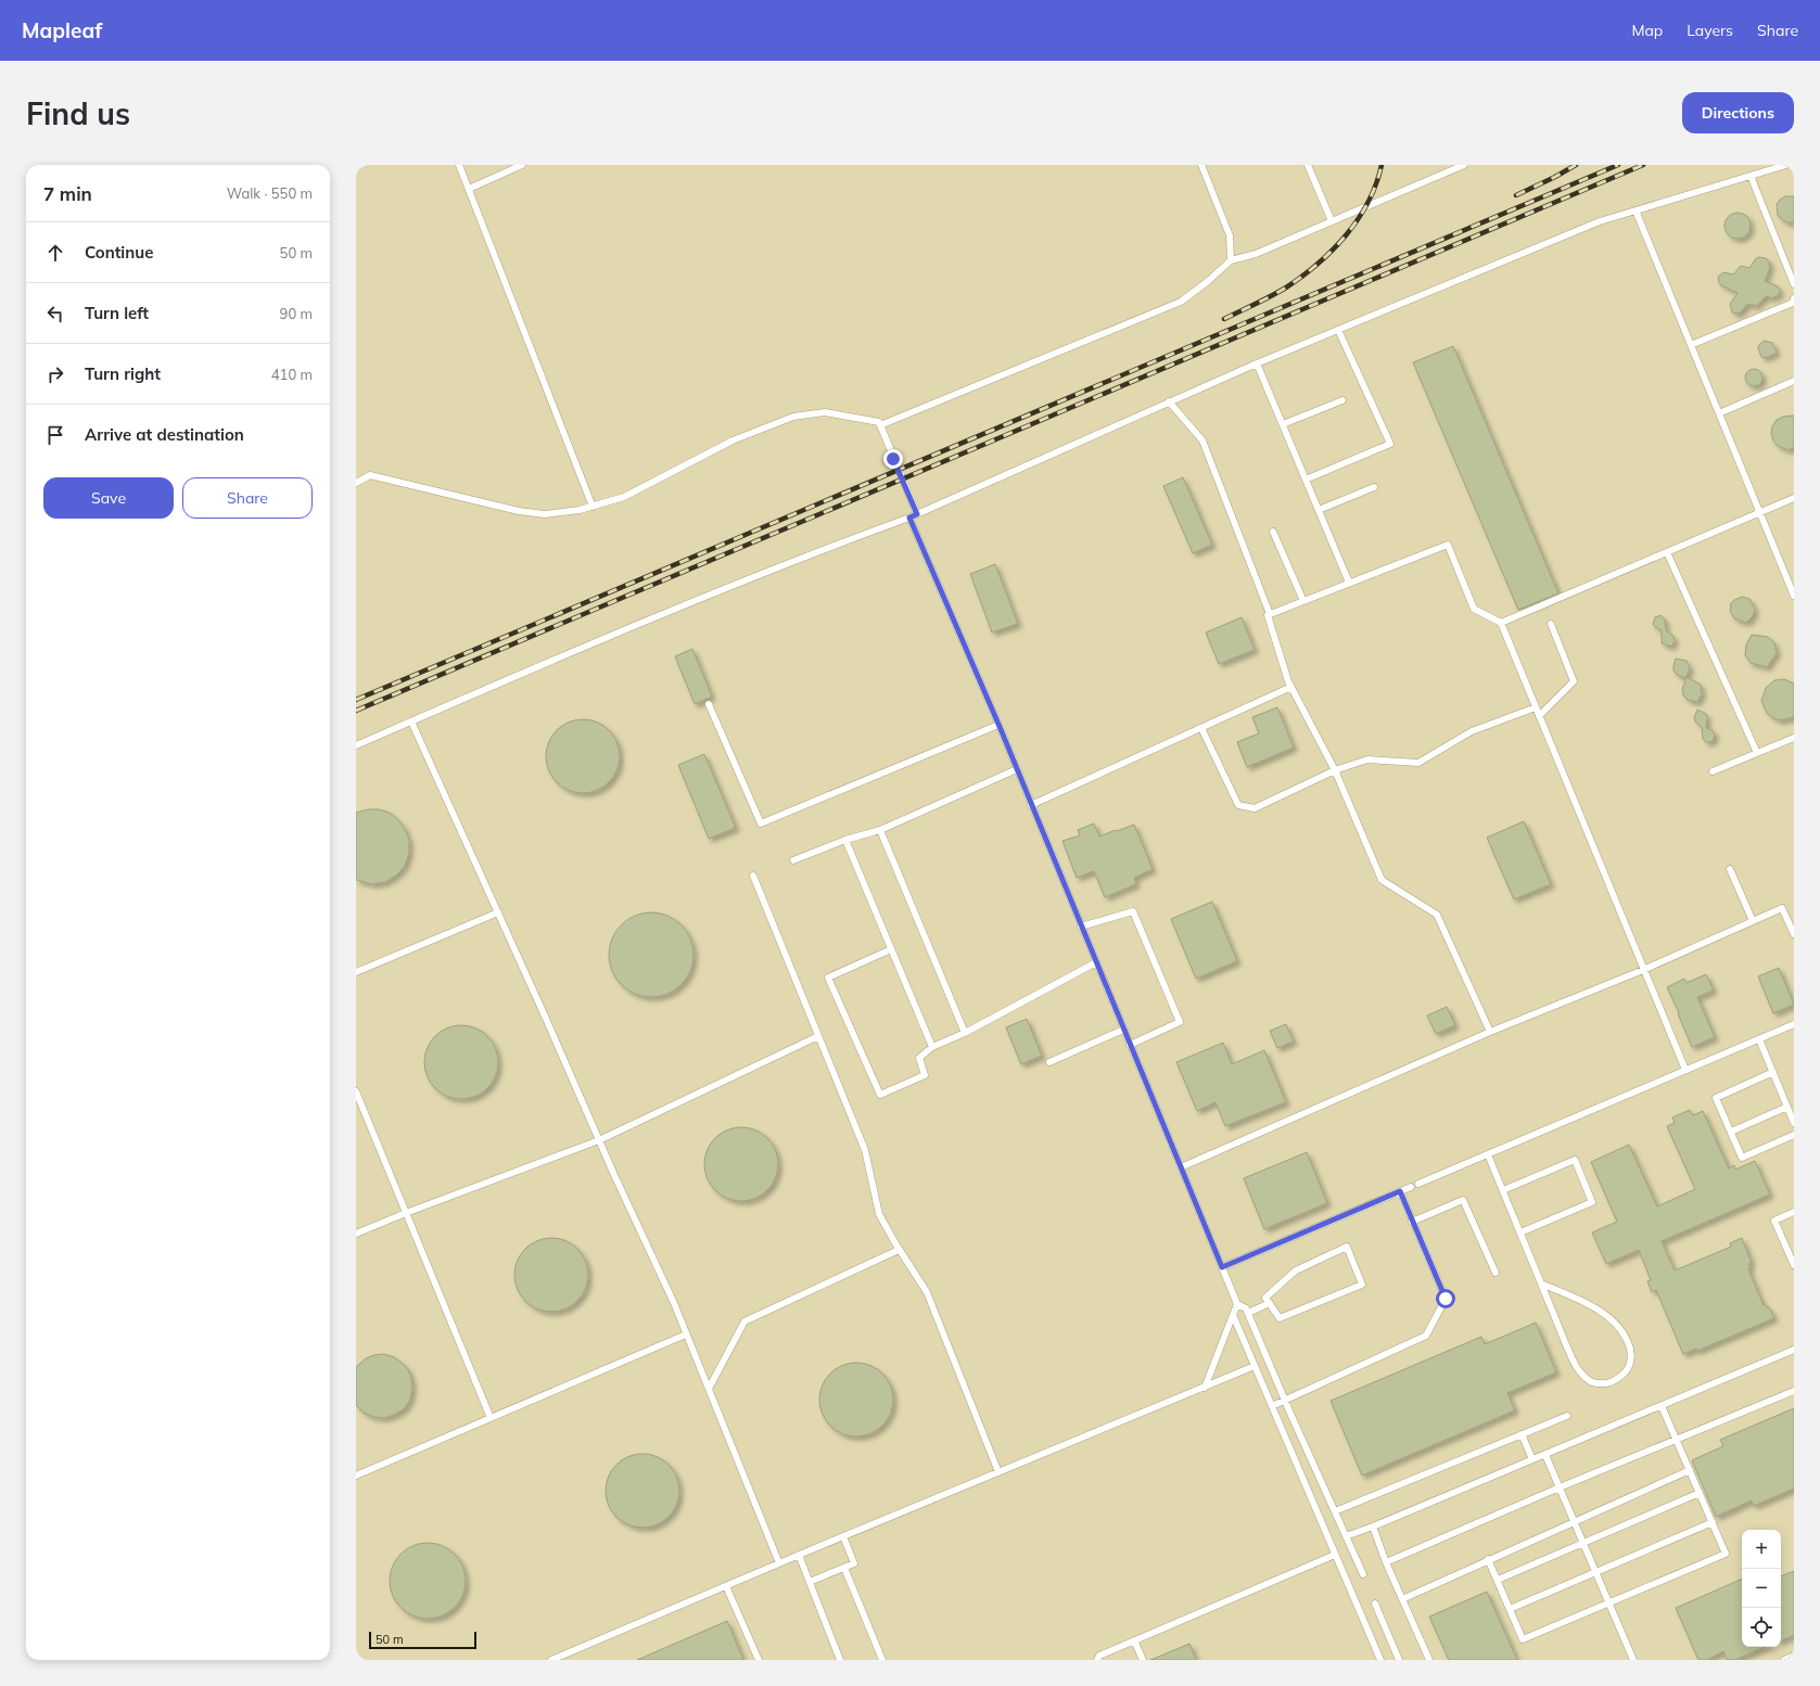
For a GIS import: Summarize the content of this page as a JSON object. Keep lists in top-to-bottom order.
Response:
{
  "scale_bar": "50 m",
  "page": {
    "header": "Mapleaf",
    "nav": ["Map", "Layers", "Share"],
    "buttons": [
      "Directions",
      ["Save", "Share"]
    ],
    "title": "Find us",
    "heading": ["7 min", "Walk · 550 m"],
    "list": [
      ["Continue", "50 m"],
      ["Turn left", "90 m"],
      ["Turn right", "410 m"],
      "Arrive at destination"
    ],
    "map_buttons": ["+", "−"],
    "scale": "50 m"
  }
}
